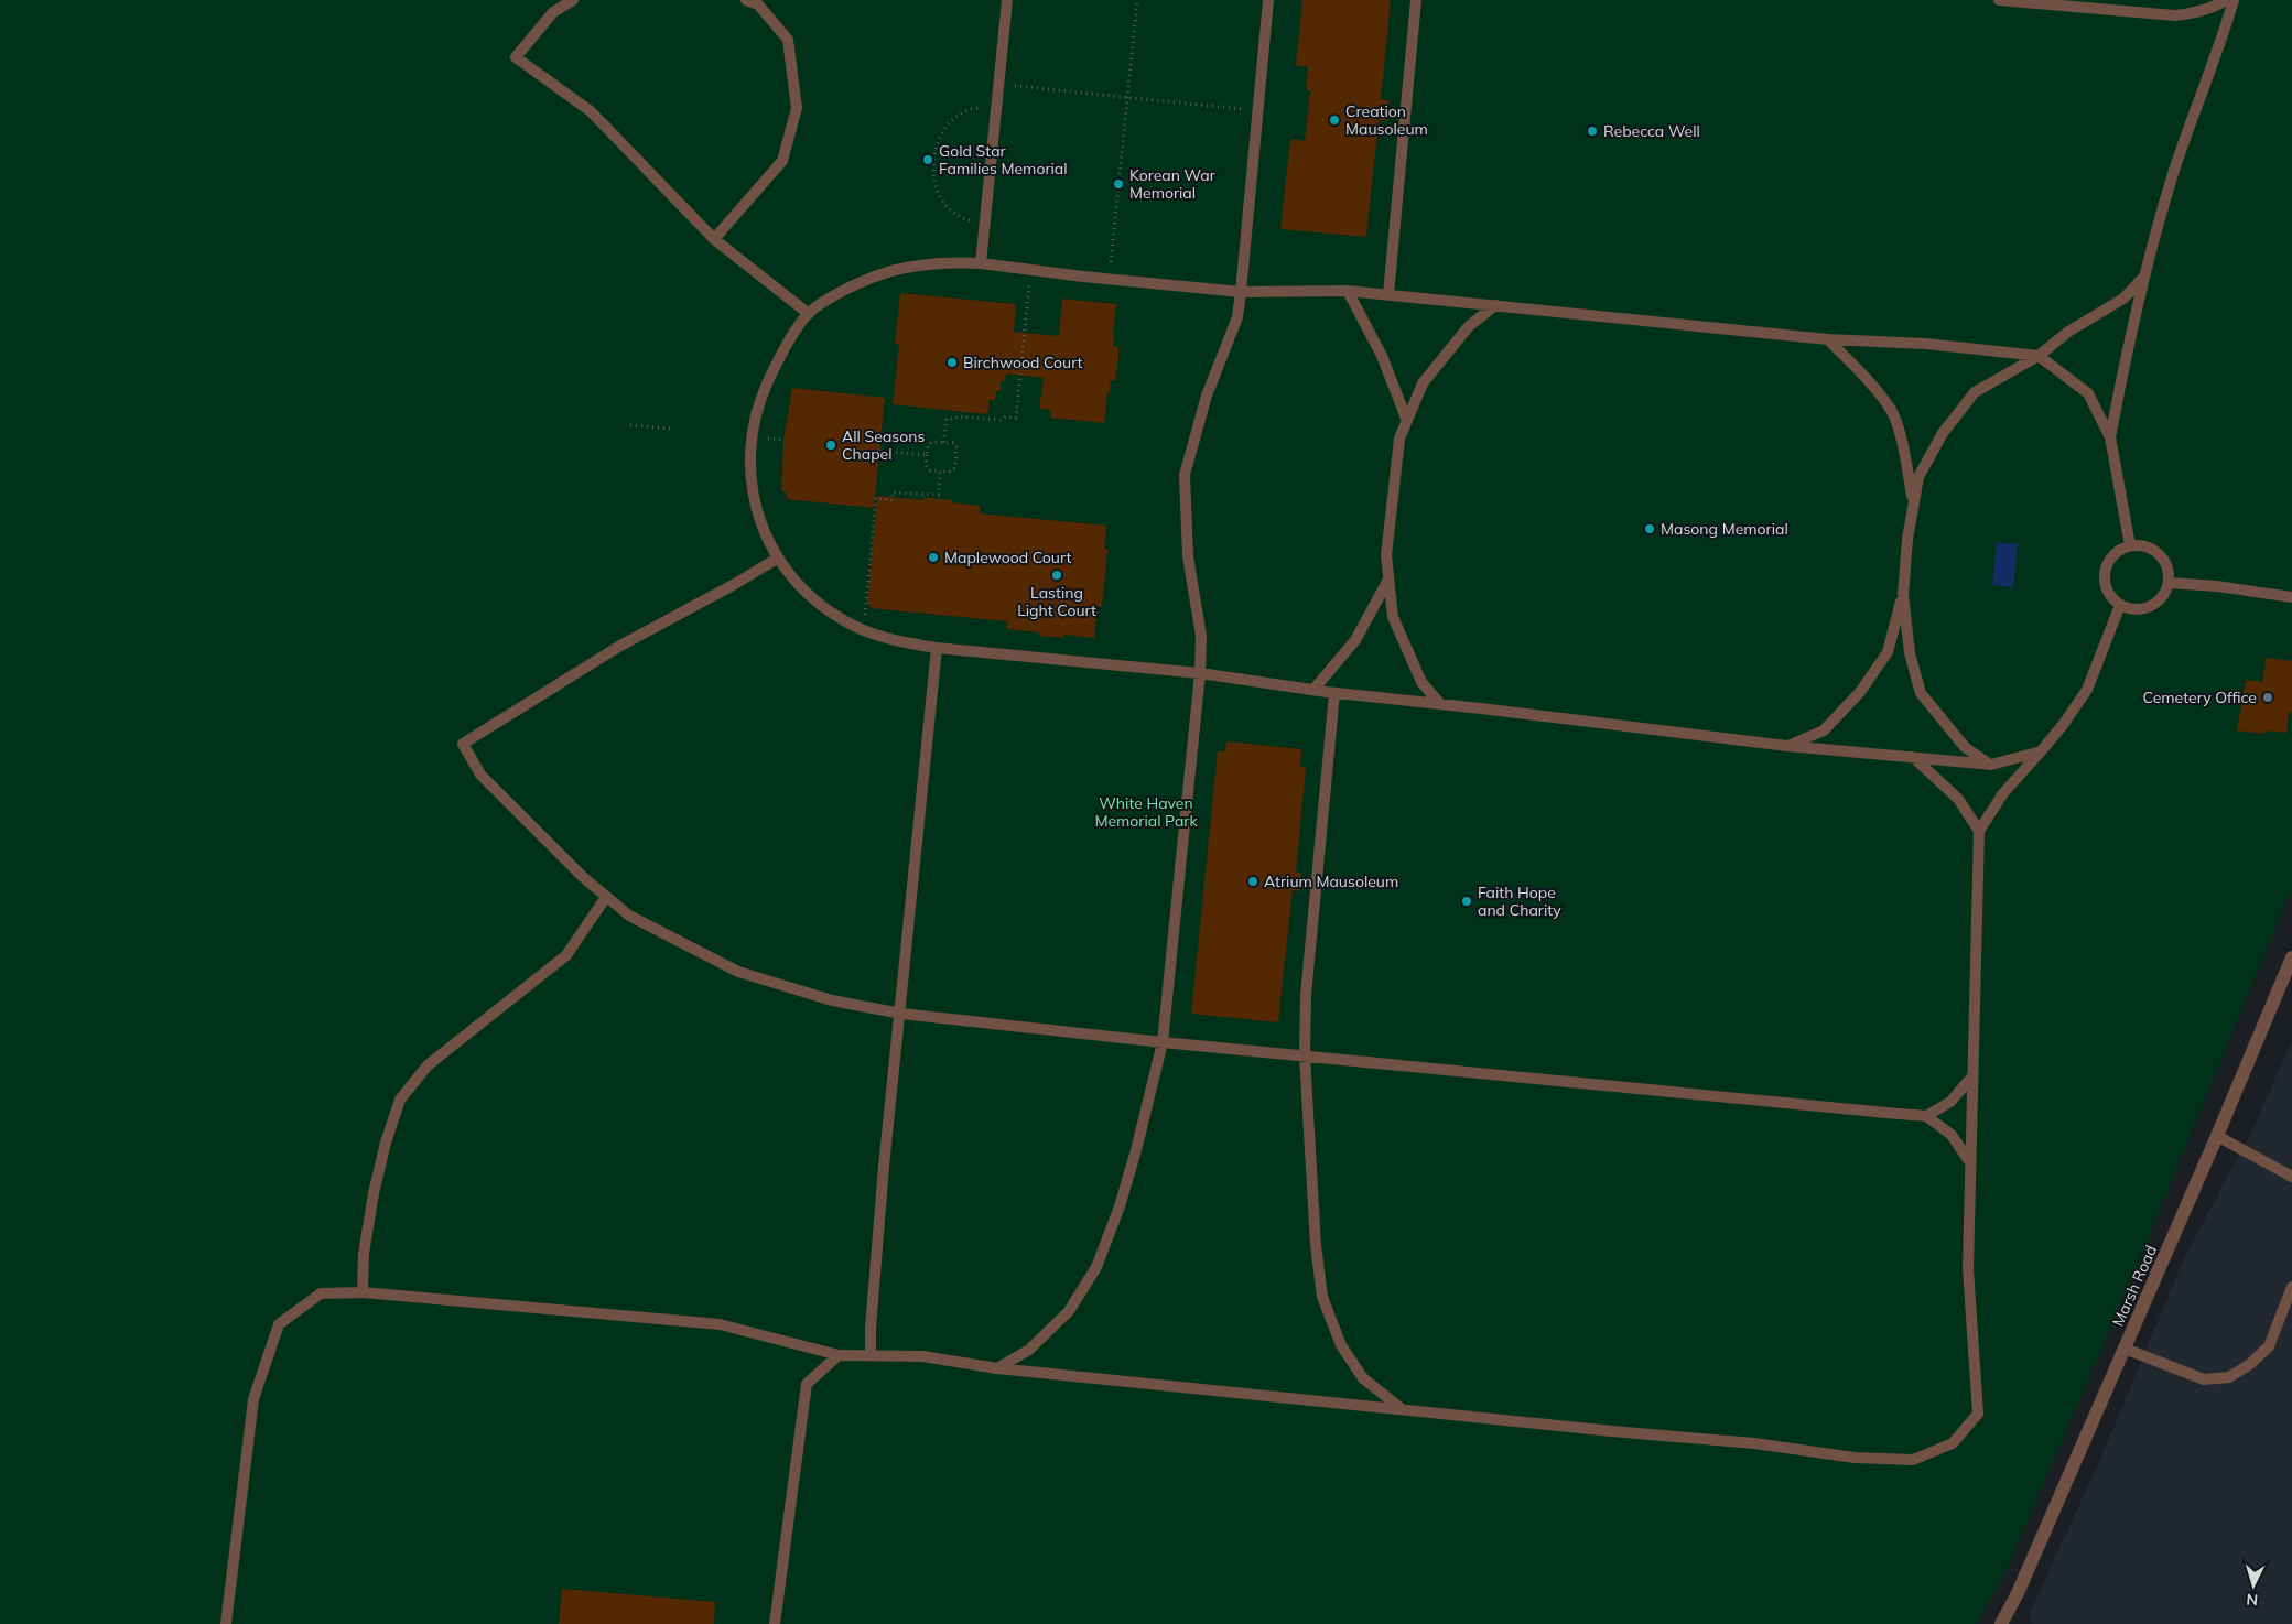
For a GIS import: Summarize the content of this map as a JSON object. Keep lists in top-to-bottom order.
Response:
{
  "streets": {
    "street": ["Marsh Road"]
  },
  "parks": ["White Haven Memorial Park"],
  "places": [
    "Creation Mausoleum",
    "Rebecca Well",
    "Gold Star Families Memorial",
    "Korean War Memorial",
    "Birchwood Court",
    "All Seasons Chapel",
    "Masong Memorial",
    "Maplewood Court",
    "Lasting Light Court",
    "Cemetery Office",
    "Atrium Mausoleum",
    "Faith Hope and Charity"
  ],
  "north": "bottom"
}
